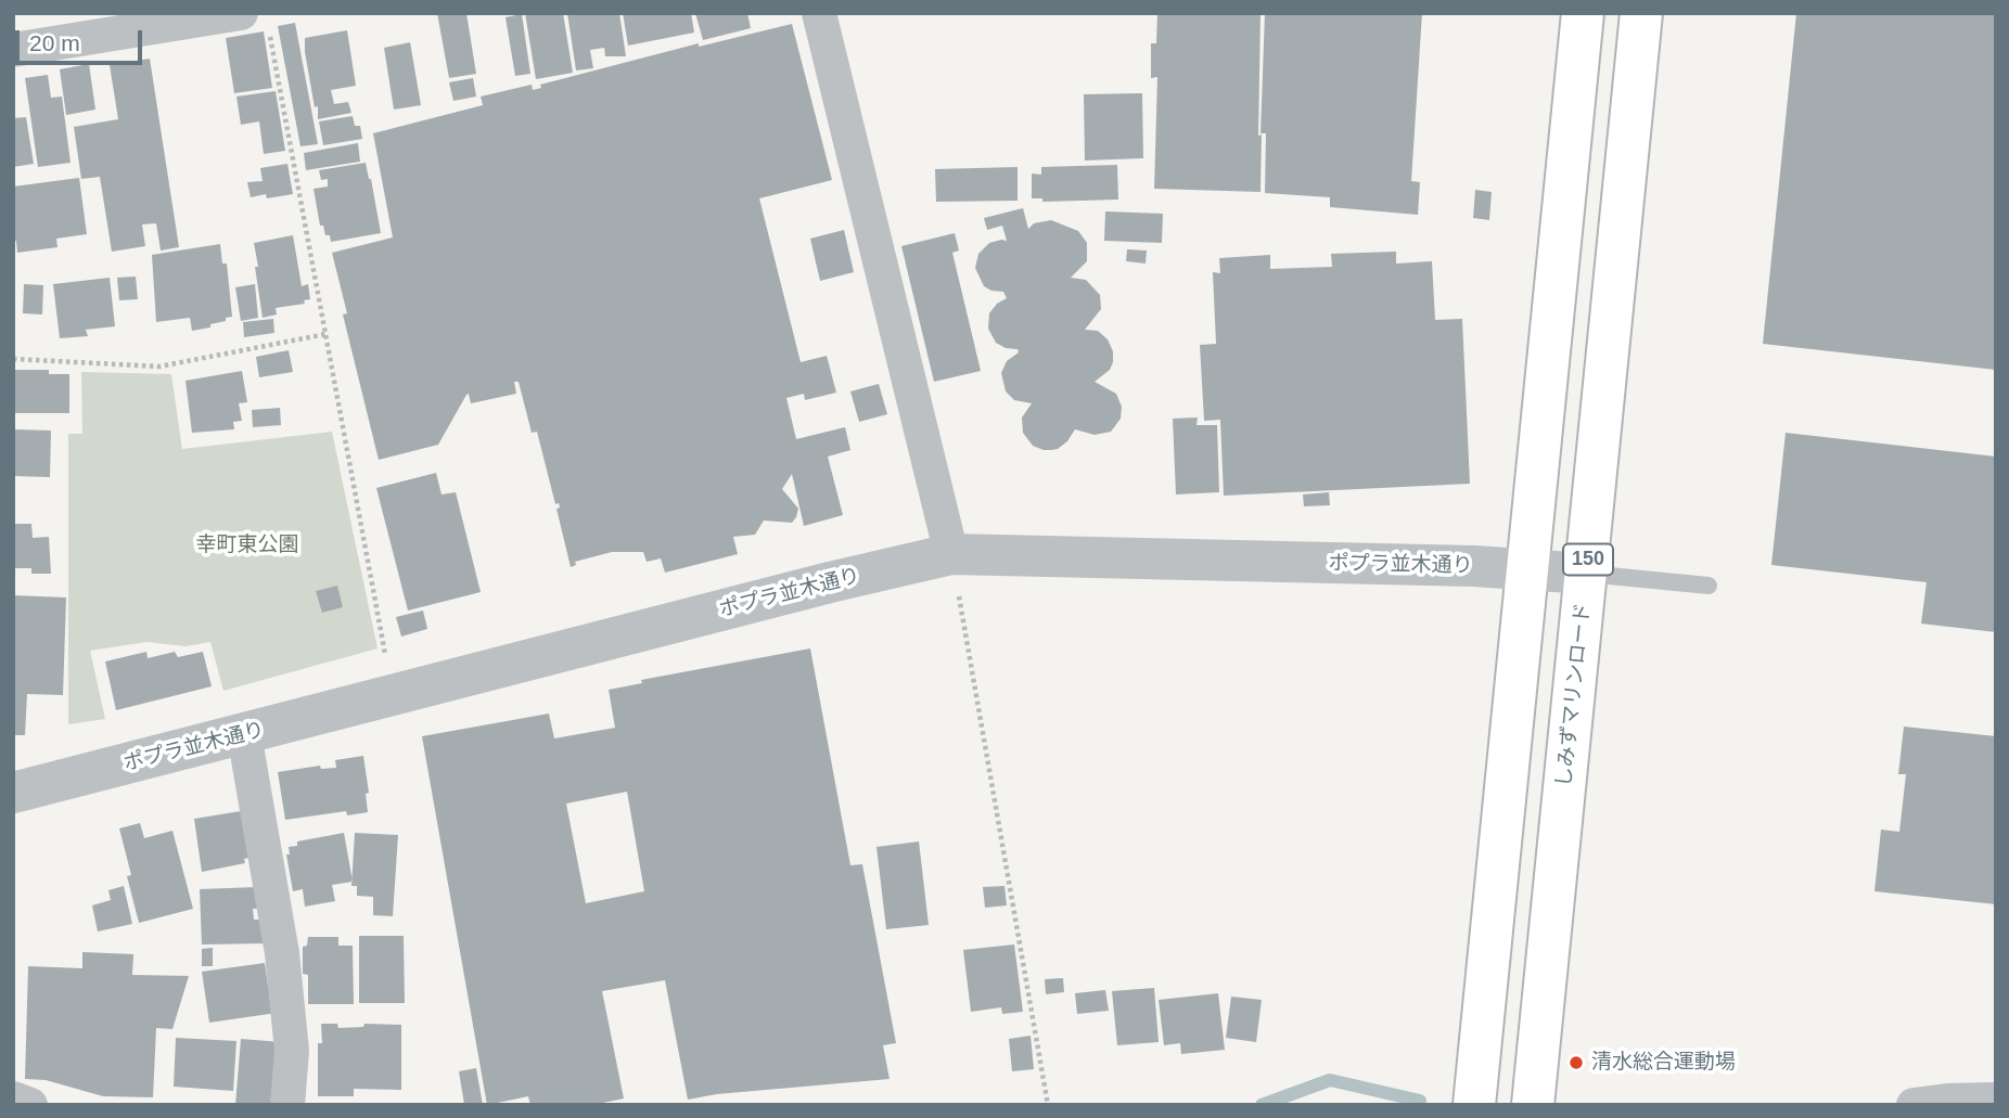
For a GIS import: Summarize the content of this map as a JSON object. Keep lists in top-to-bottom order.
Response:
{
  "streets": {
    "highway": ["150", "しみずマリンロード"],
    "street": ["ポプラ並木通り"]
  },
  "crossings": [
    ["ポプラ並木通り", "しみずマリンロード"]
  ],
  "parks": ["幸町東公園"],
  "places": ["清水総合運動場"],
  "scale_bar": "20 m"
}
